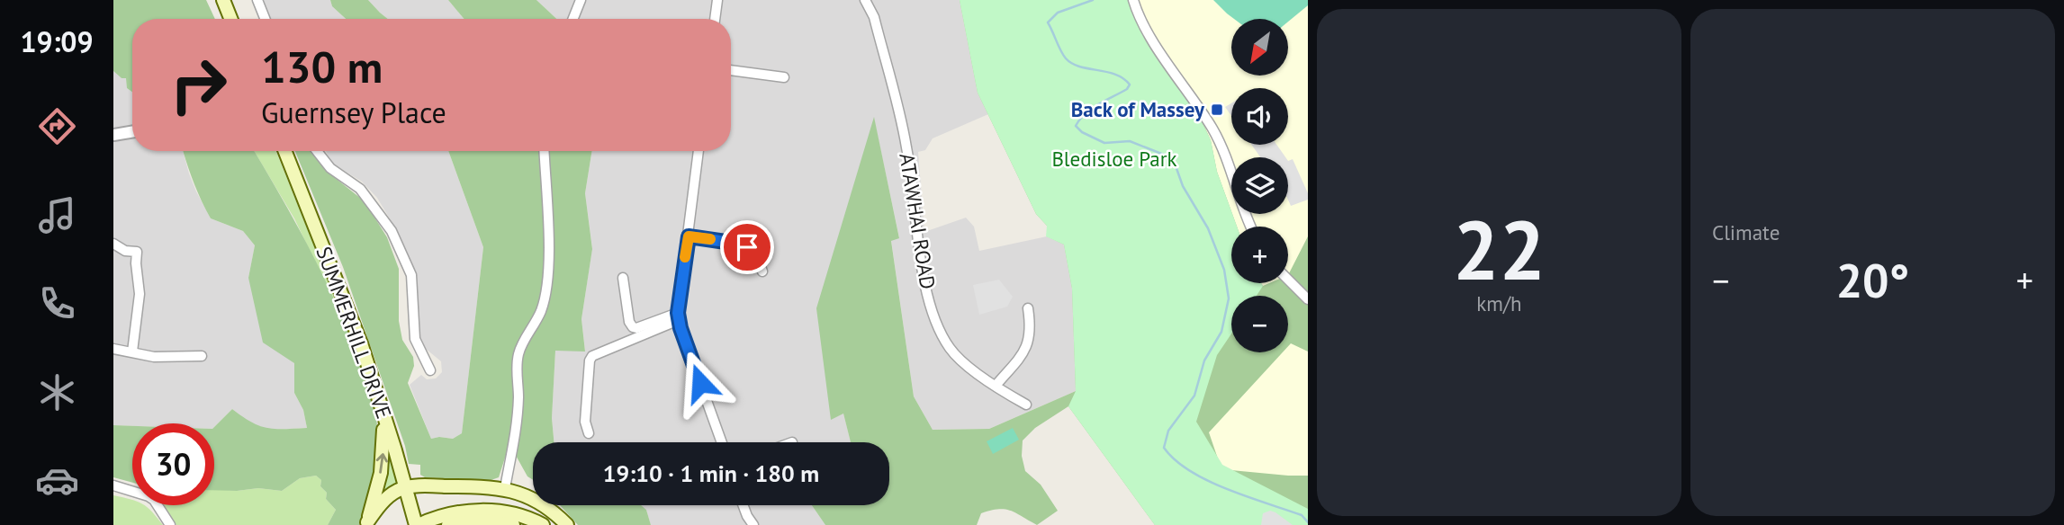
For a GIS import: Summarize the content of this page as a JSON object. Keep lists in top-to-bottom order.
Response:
{
  "streets": {
    "main road": ["SUMMERHILL DRIVE"],
    "street": ["ATAWHAI ROAD"]
  },
  "parks": ["Bledisloe Park"],
  "places": {
    "transit": ["Back of Massey"]
  },
  "north": "bottom left",
  "page": {
    "tabs": "19:09",
    "tile": [
      ["22", "km/h"],
      "Climate"
    ],
    "map_buttons": ["+", "−"],
    "turn": ["130 m", "Guernsey Place"],
    "heat": ["−", "20°", "+"],
    "limit": "30",
    "trip": "19:10 · 1 min · 180 m"
  }
}
